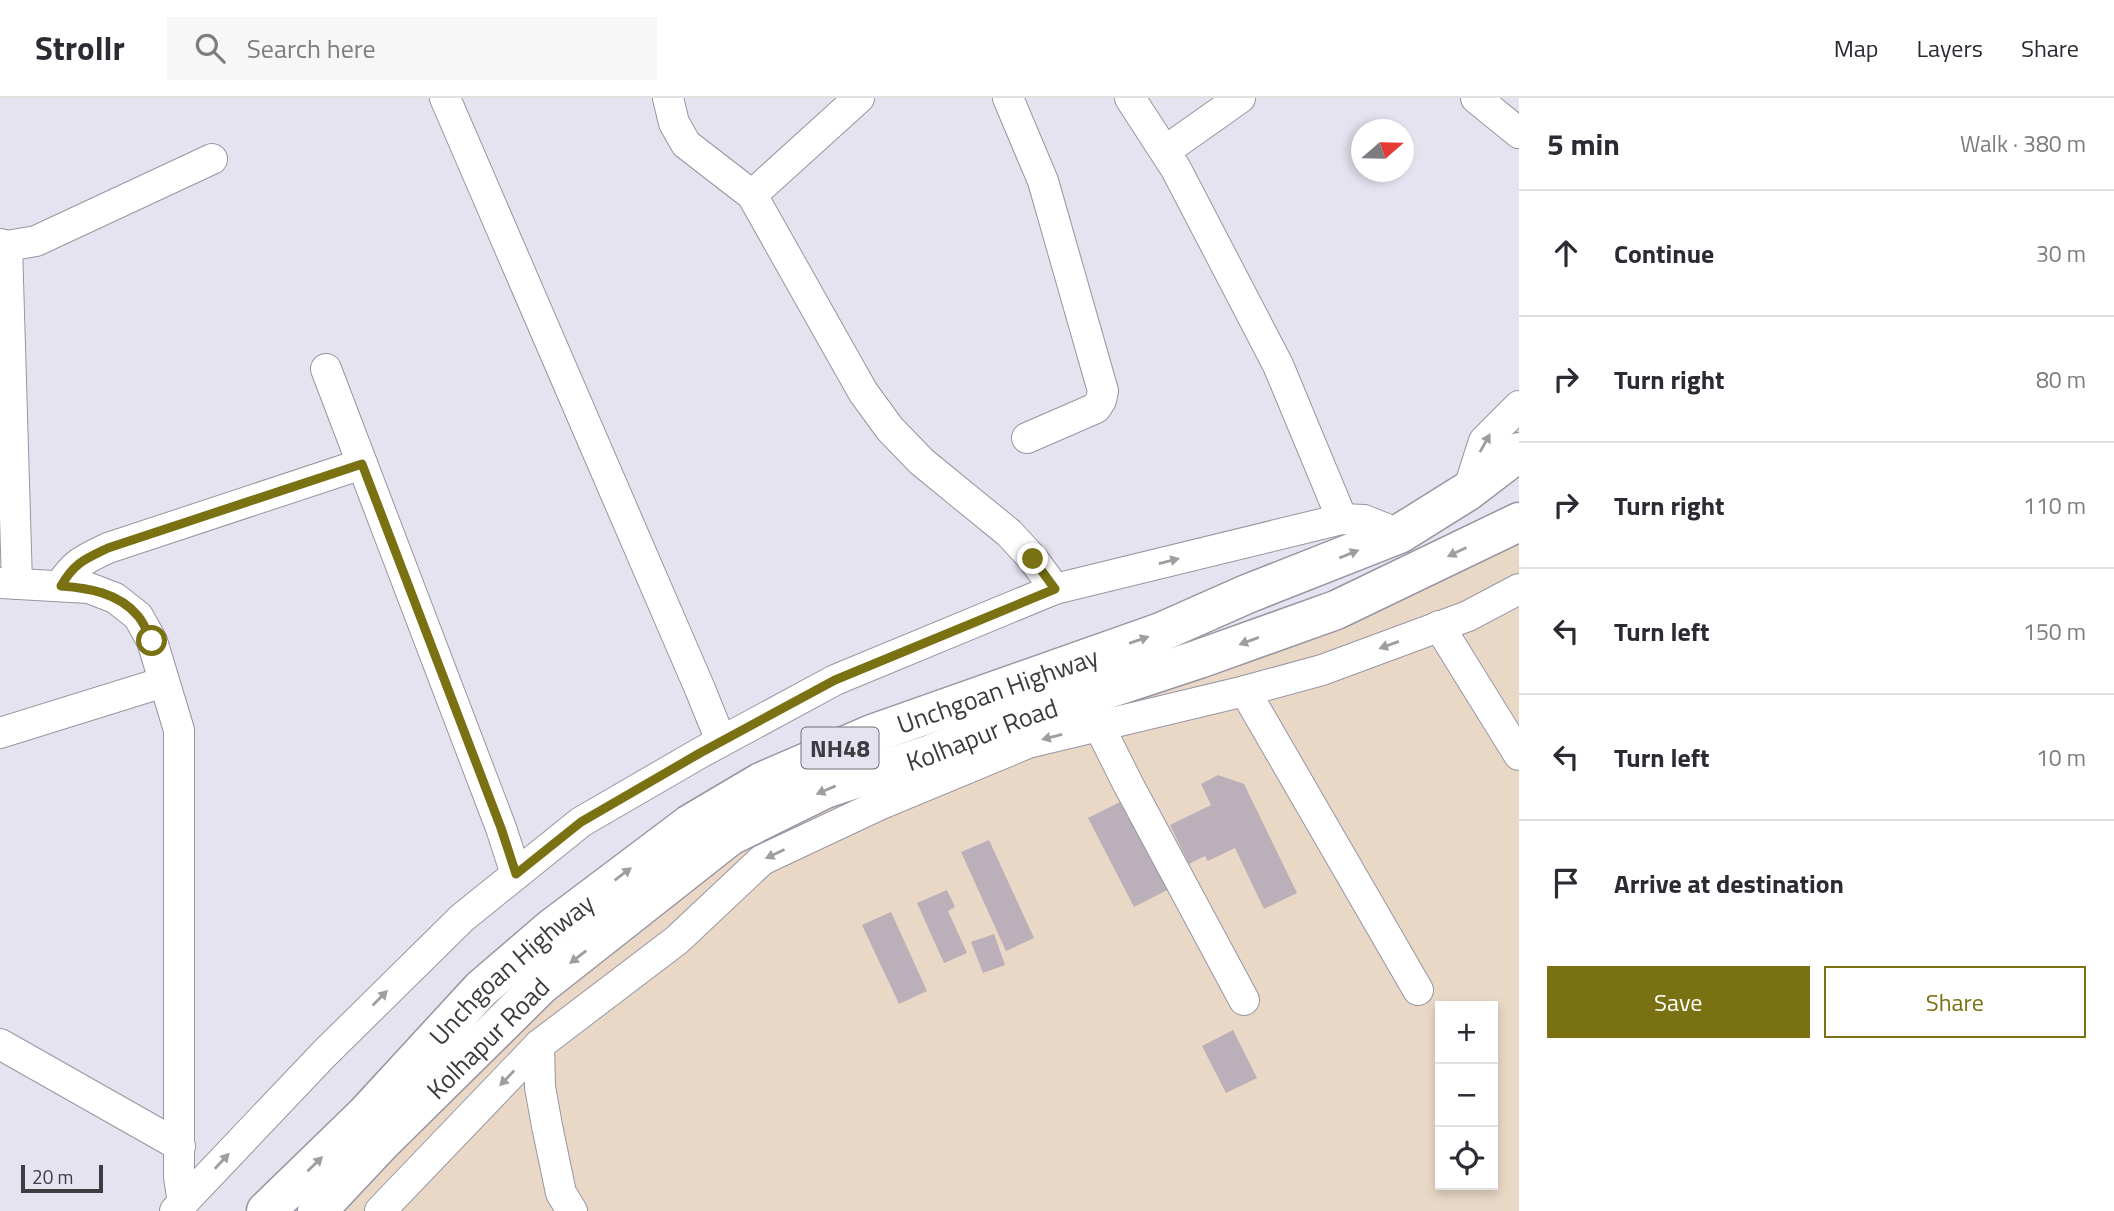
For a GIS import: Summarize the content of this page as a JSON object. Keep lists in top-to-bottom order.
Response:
{
  "streets": {
    "highway": ["Unchgoan Highway", "Kolhapur Road", "NH48"]
  },
  "one_way": ["Unchgoan Highway", "Kolhapur Road"],
  "scale_bar": "20 m",
  "north": "right",
  "page": {
    "header": "Strollr",
    "search": "Search here",
    "nav": ["Map", "Layers", "Share"],
    "heading": ["5 min", "Walk · 380 m"],
    "list": [
      ["Continue", "30 m"],
      ["Turn right", "80 m"],
      ["Turn right", "110 m"],
      ["Turn left", "150 m"],
      ["Turn left", "10 m"],
      "Arrive at destination"
    ],
    "buttons": ["Save", "Share"],
    "map_buttons": ["+", "−"],
    "scale": "20 m"
  }
}
